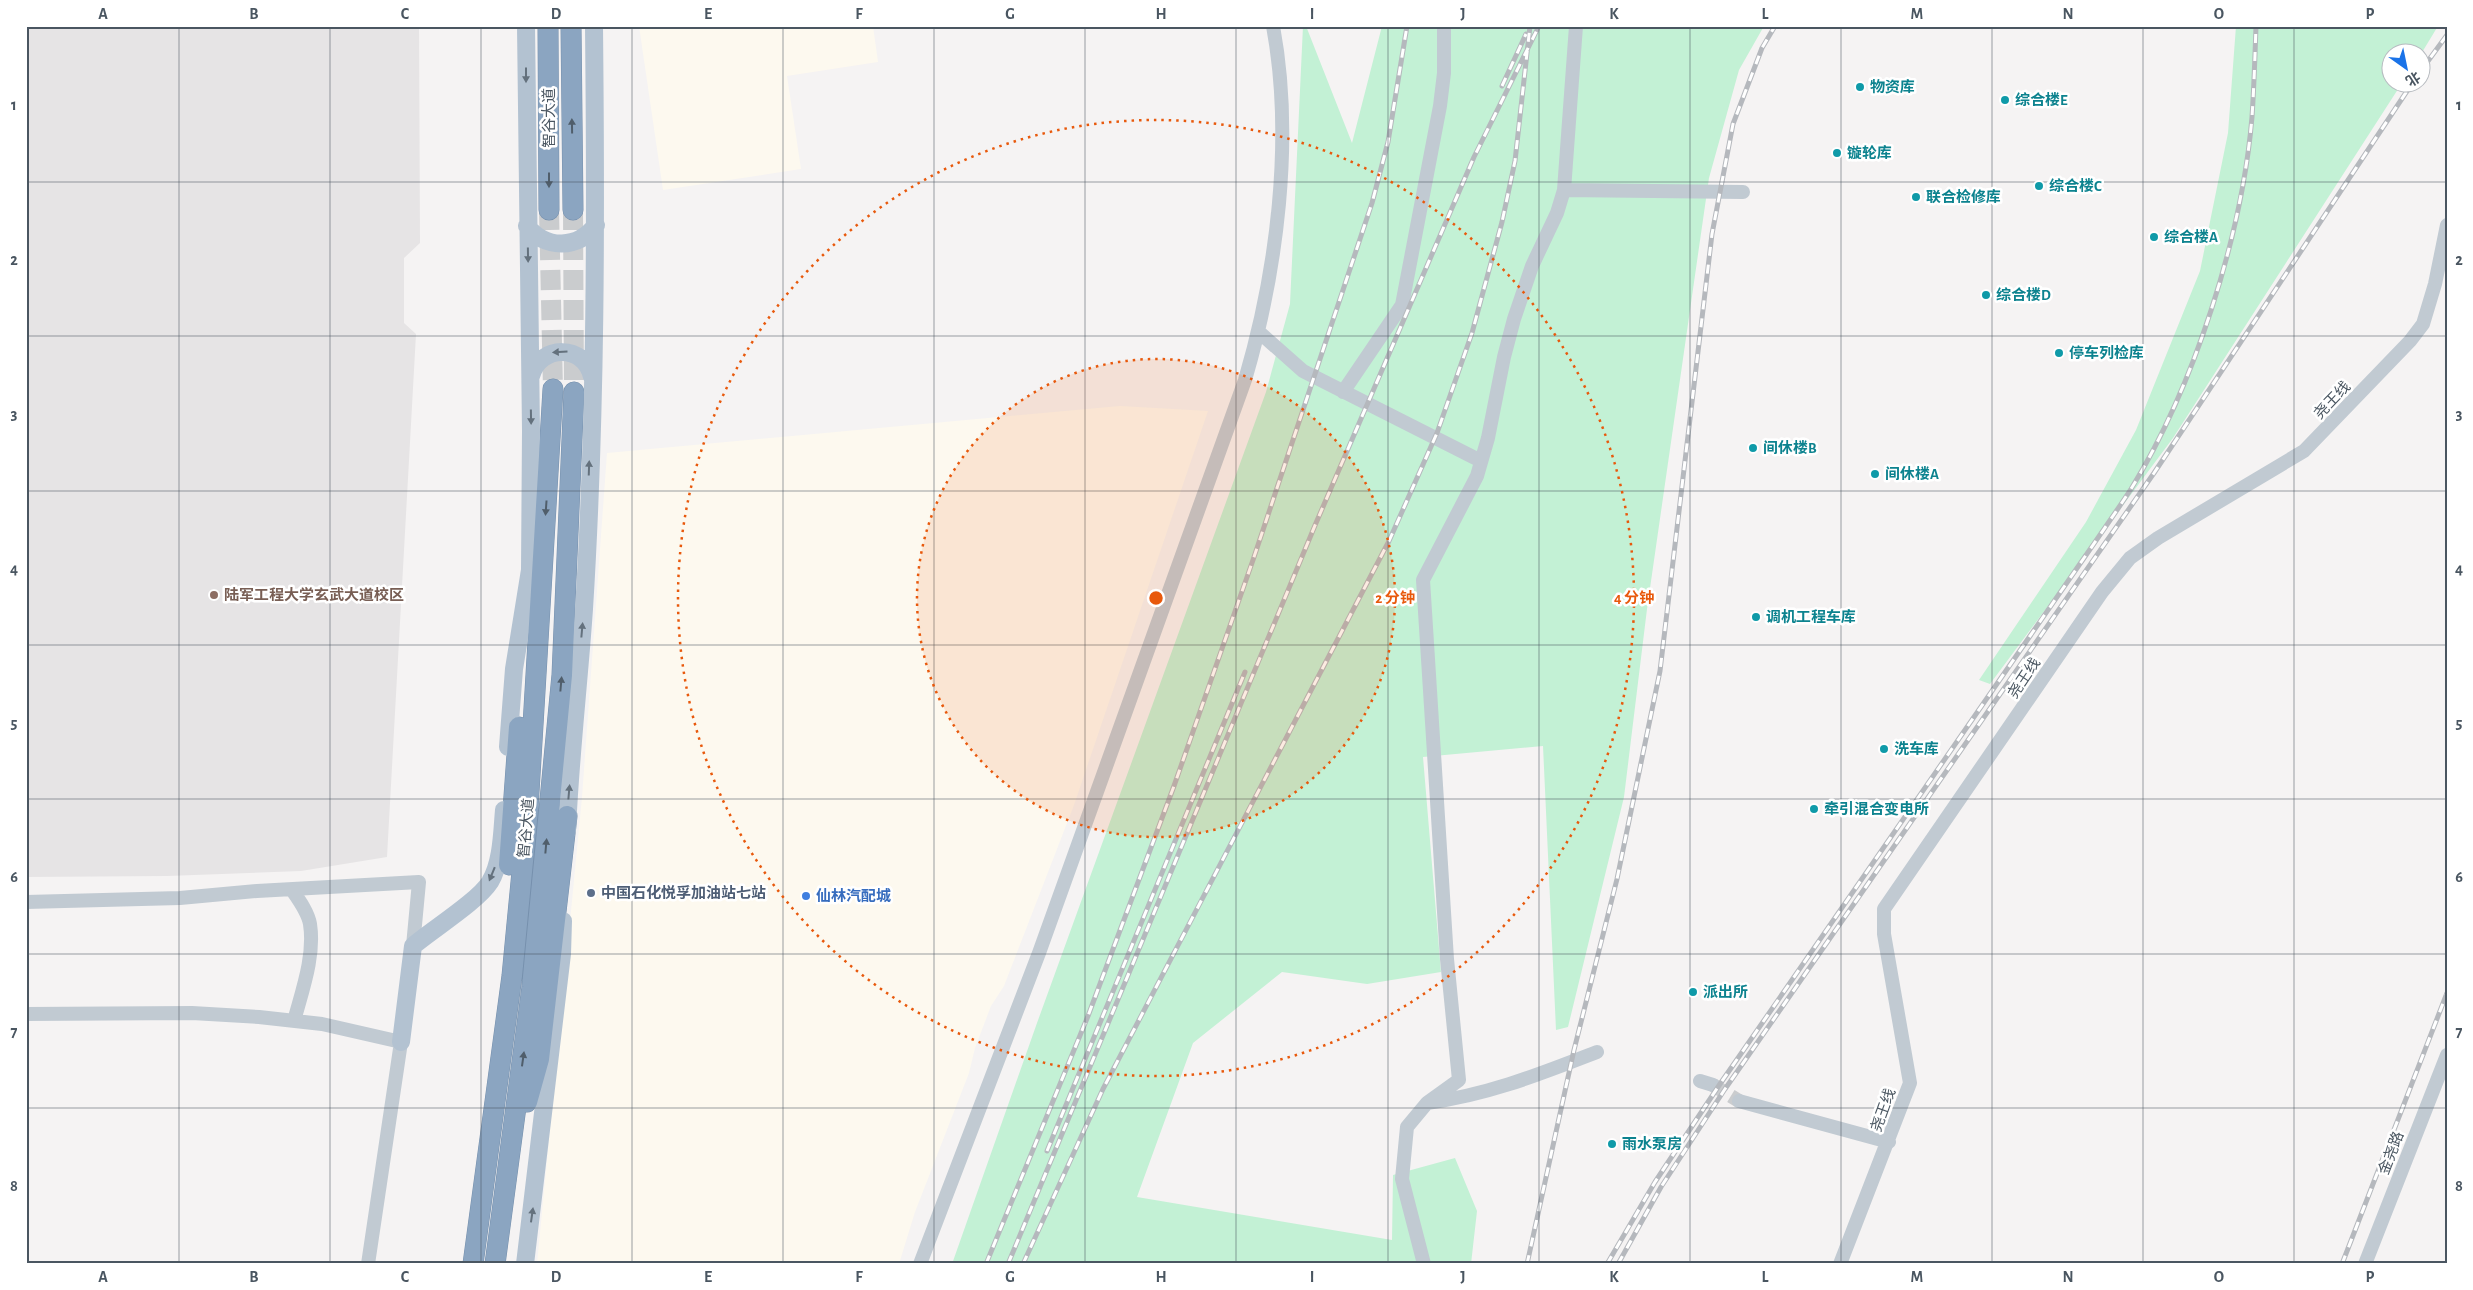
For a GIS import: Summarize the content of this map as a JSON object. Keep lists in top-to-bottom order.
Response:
{
  "streets": {
    "highway": ["智谷大道"],
    "street": ["尧王线", "金尧路"]
  },
  "places": [
    "物资库",
    "综合楼E",
    "镟轮库",
    "综合楼C",
    "联合检修库",
    "综合楼A",
    "综合楼D",
    "停车列检库",
    "间休楼B",
    "间休楼A",
    "陆军工程大学玄武大道校区",
    "调机工程车库",
    "洗车库",
    "牵引混合变电所",
    "中国石化悦孚加油站七站",
    "仙林汽配城",
    "派出所",
    "雨水泵房"
  ],
  "north": "bottom right",
  "grid": {
    "columns": [
      "A",
      "B",
      "C",
      "D",
      "E",
      "F",
      "G",
      "H",
      "I",
      "J",
      "K",
      "L",
      "M",
      "N",
      "O",
      "P"
    ],
    "rows": [
      "1",
      "2",
      "3",
      "4",
      "5",
      "6",
      "7",
      "8"
    ]
  },
  "rings": ["2 分钟", "4 分钟"]
}
